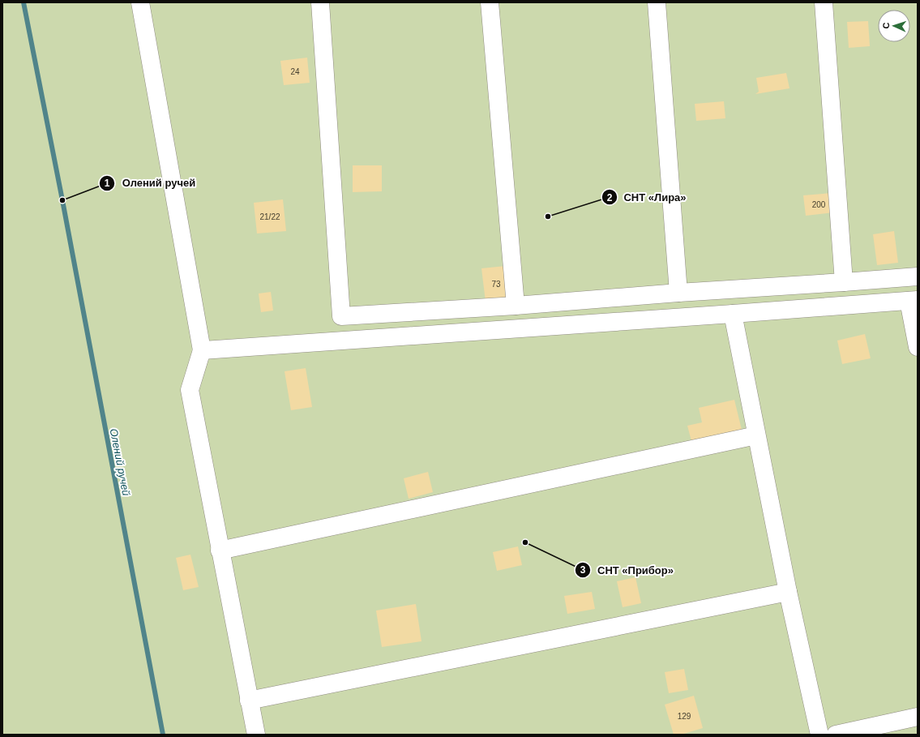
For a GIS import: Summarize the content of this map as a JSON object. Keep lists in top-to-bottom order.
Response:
{
  "water": ["Олений ручей"],
  "places": ["Олений ручей", "СНТ «Лира»", "СНТ «Прибор»"],
  "house_numbers": [
    "24",
    "200",
    "21/22",
    "73",
    "129"
  ],
  "north": "left"
}
